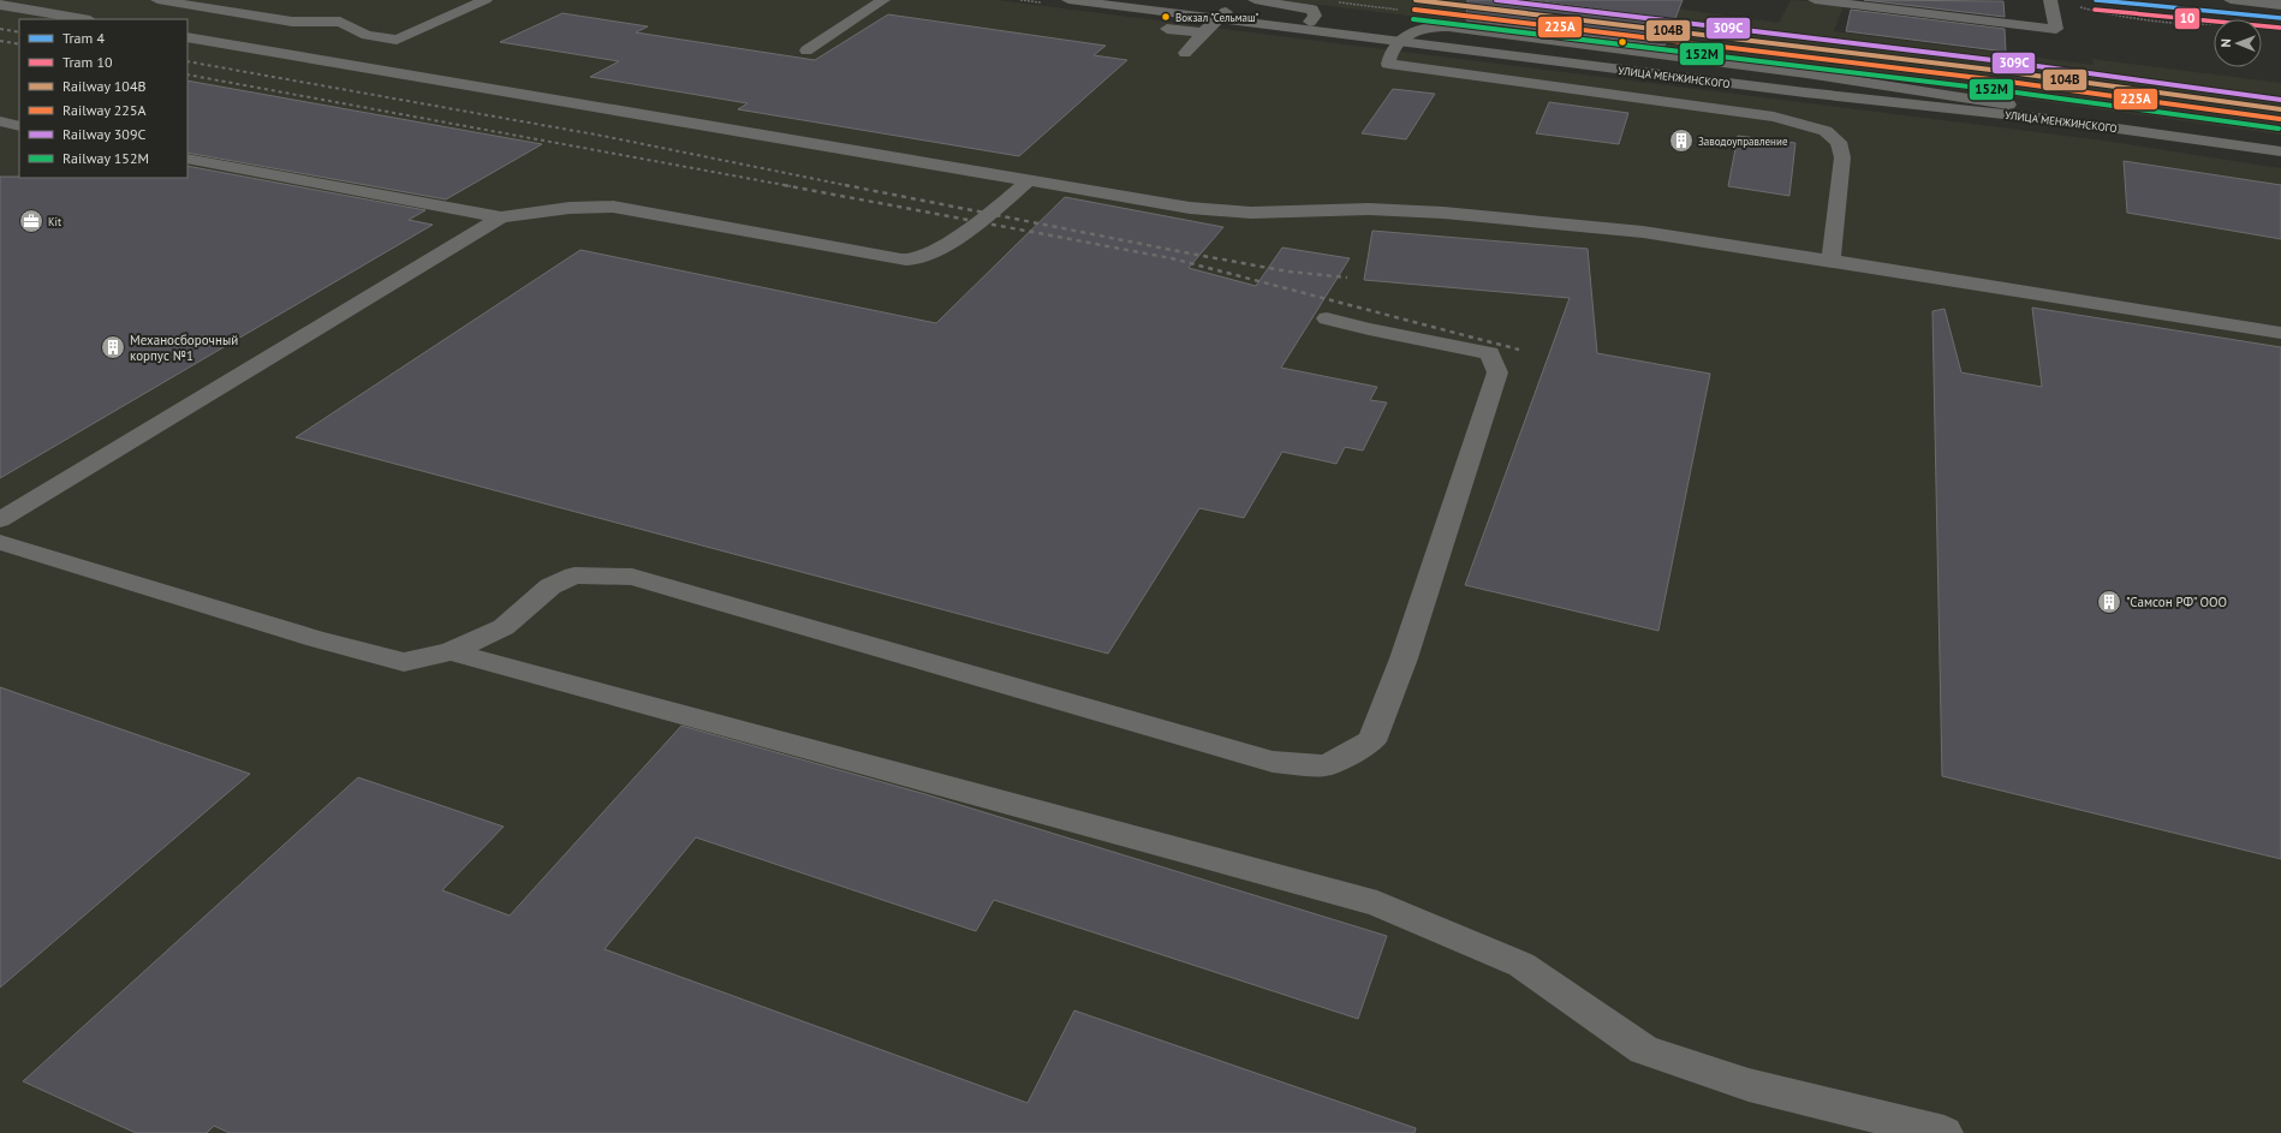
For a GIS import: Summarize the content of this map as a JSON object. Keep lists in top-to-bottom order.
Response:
{
  "streets": {
    "main road": ["УЛИЦА МЕНЖИНСКОГО"]
  },
  "places": {
    "other": ["Вокзал \"Сельмаш\""],
    "building": ["Заводоуправление", "Механосборочный корпус №1", "\"Самсон РФ\" ООО"],
    "office": ["Kit"]
  },
  "lines": [
    "tram line 4",
    "rail line 104В",
    "rail line 309С",
    "tram line 10",
    "rail line 225А",
    "rail line 152М"
  ],
  "legend": [
    "Tram 4",
    "Tram 10",
    "Railway 104В",
    "Railway 225А",
    "Railway 309С",
    "Railway 152М"
  ],
  "north": "left"
}
